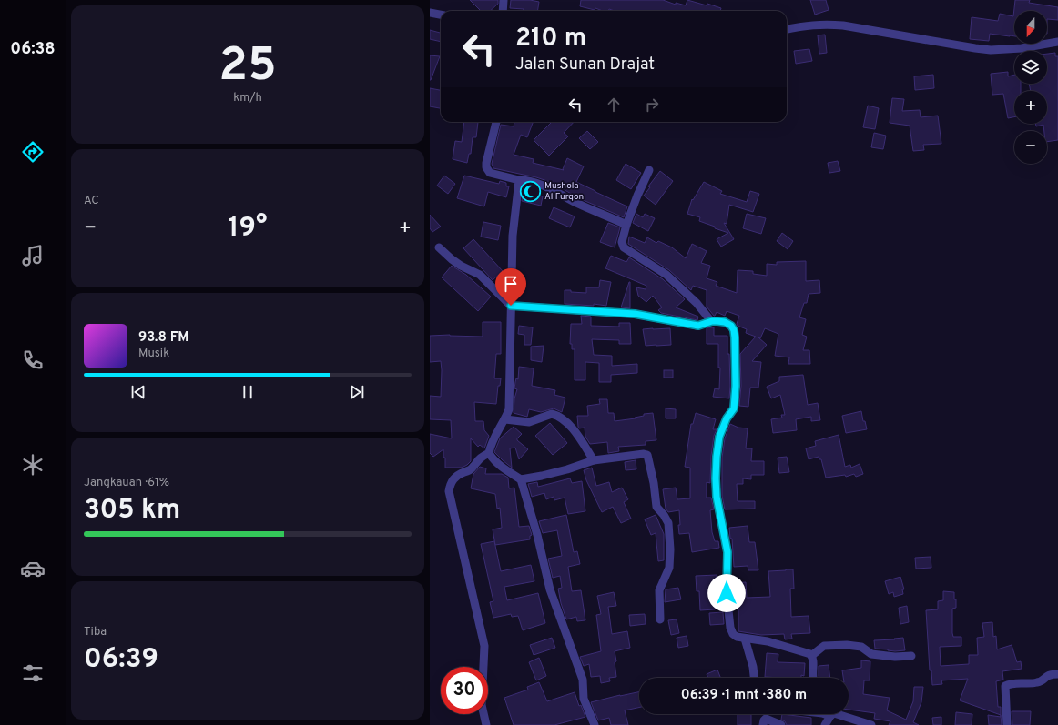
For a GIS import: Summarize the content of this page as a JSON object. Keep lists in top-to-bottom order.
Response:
{
  "places": {
    "mosque": ["Mushola Al Furqon"]
  },
  "north": "bottom",
  "page": {
    "tabs": "06:38",
    "tile": [
      ["25", "km/h"],
      "AC",
      ["Jangkauan · 61%", "305 km"],
      ["Tiba", "06:39"]
    ],
    "map_buttons": ["+", "−"],
    "turn": ["210 m", "Jalan Sunan Drajat"],
    "heat": ["−", "19°", "+"],
    "song": ["93.8 FM", "Musik"],
    "limit": "30",
    "trip": "06:39 · 1 mnt · 380 m"
  }
}
